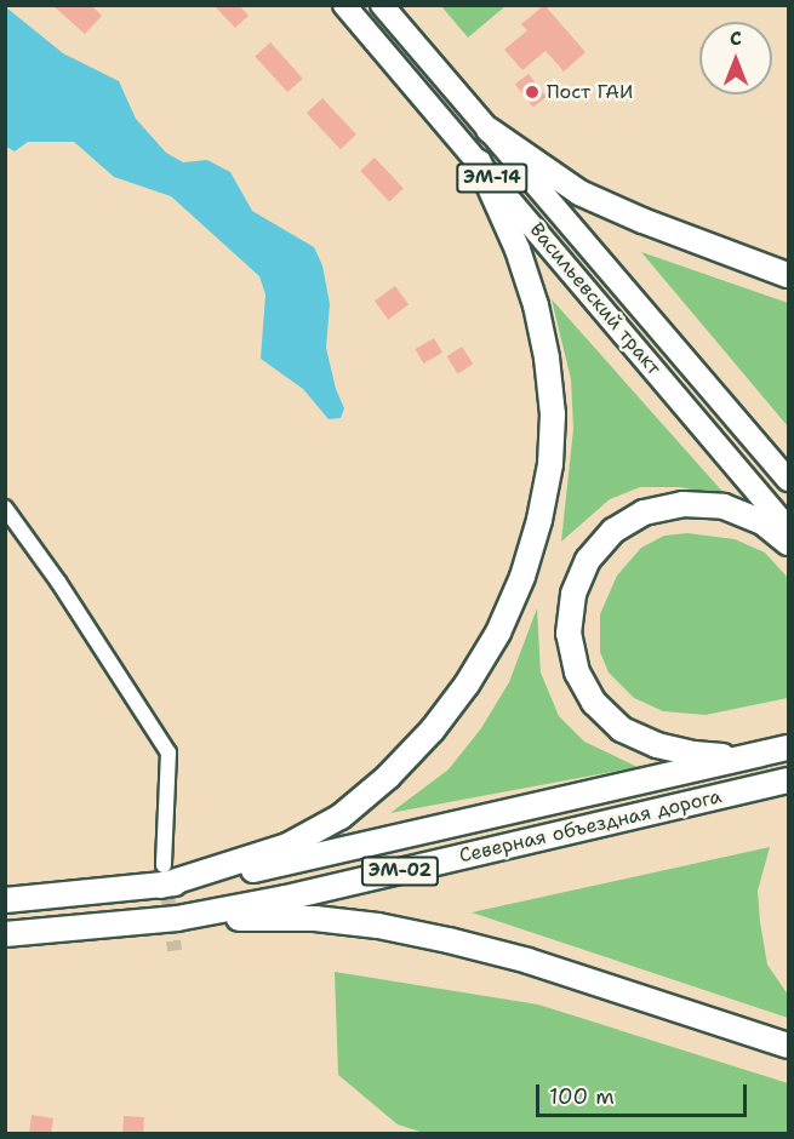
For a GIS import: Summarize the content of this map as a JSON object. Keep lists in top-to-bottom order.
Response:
{
  "streets": {
    "highway": ["Северная объездная дорога", "ЭМ-02"],
    "main road": ["ЭМ-14", "Васильевский тракт"]
  },
  "places": ["Пост ГАИ"],
  "scale_bar": "100 m",
  "north": "top"
}
